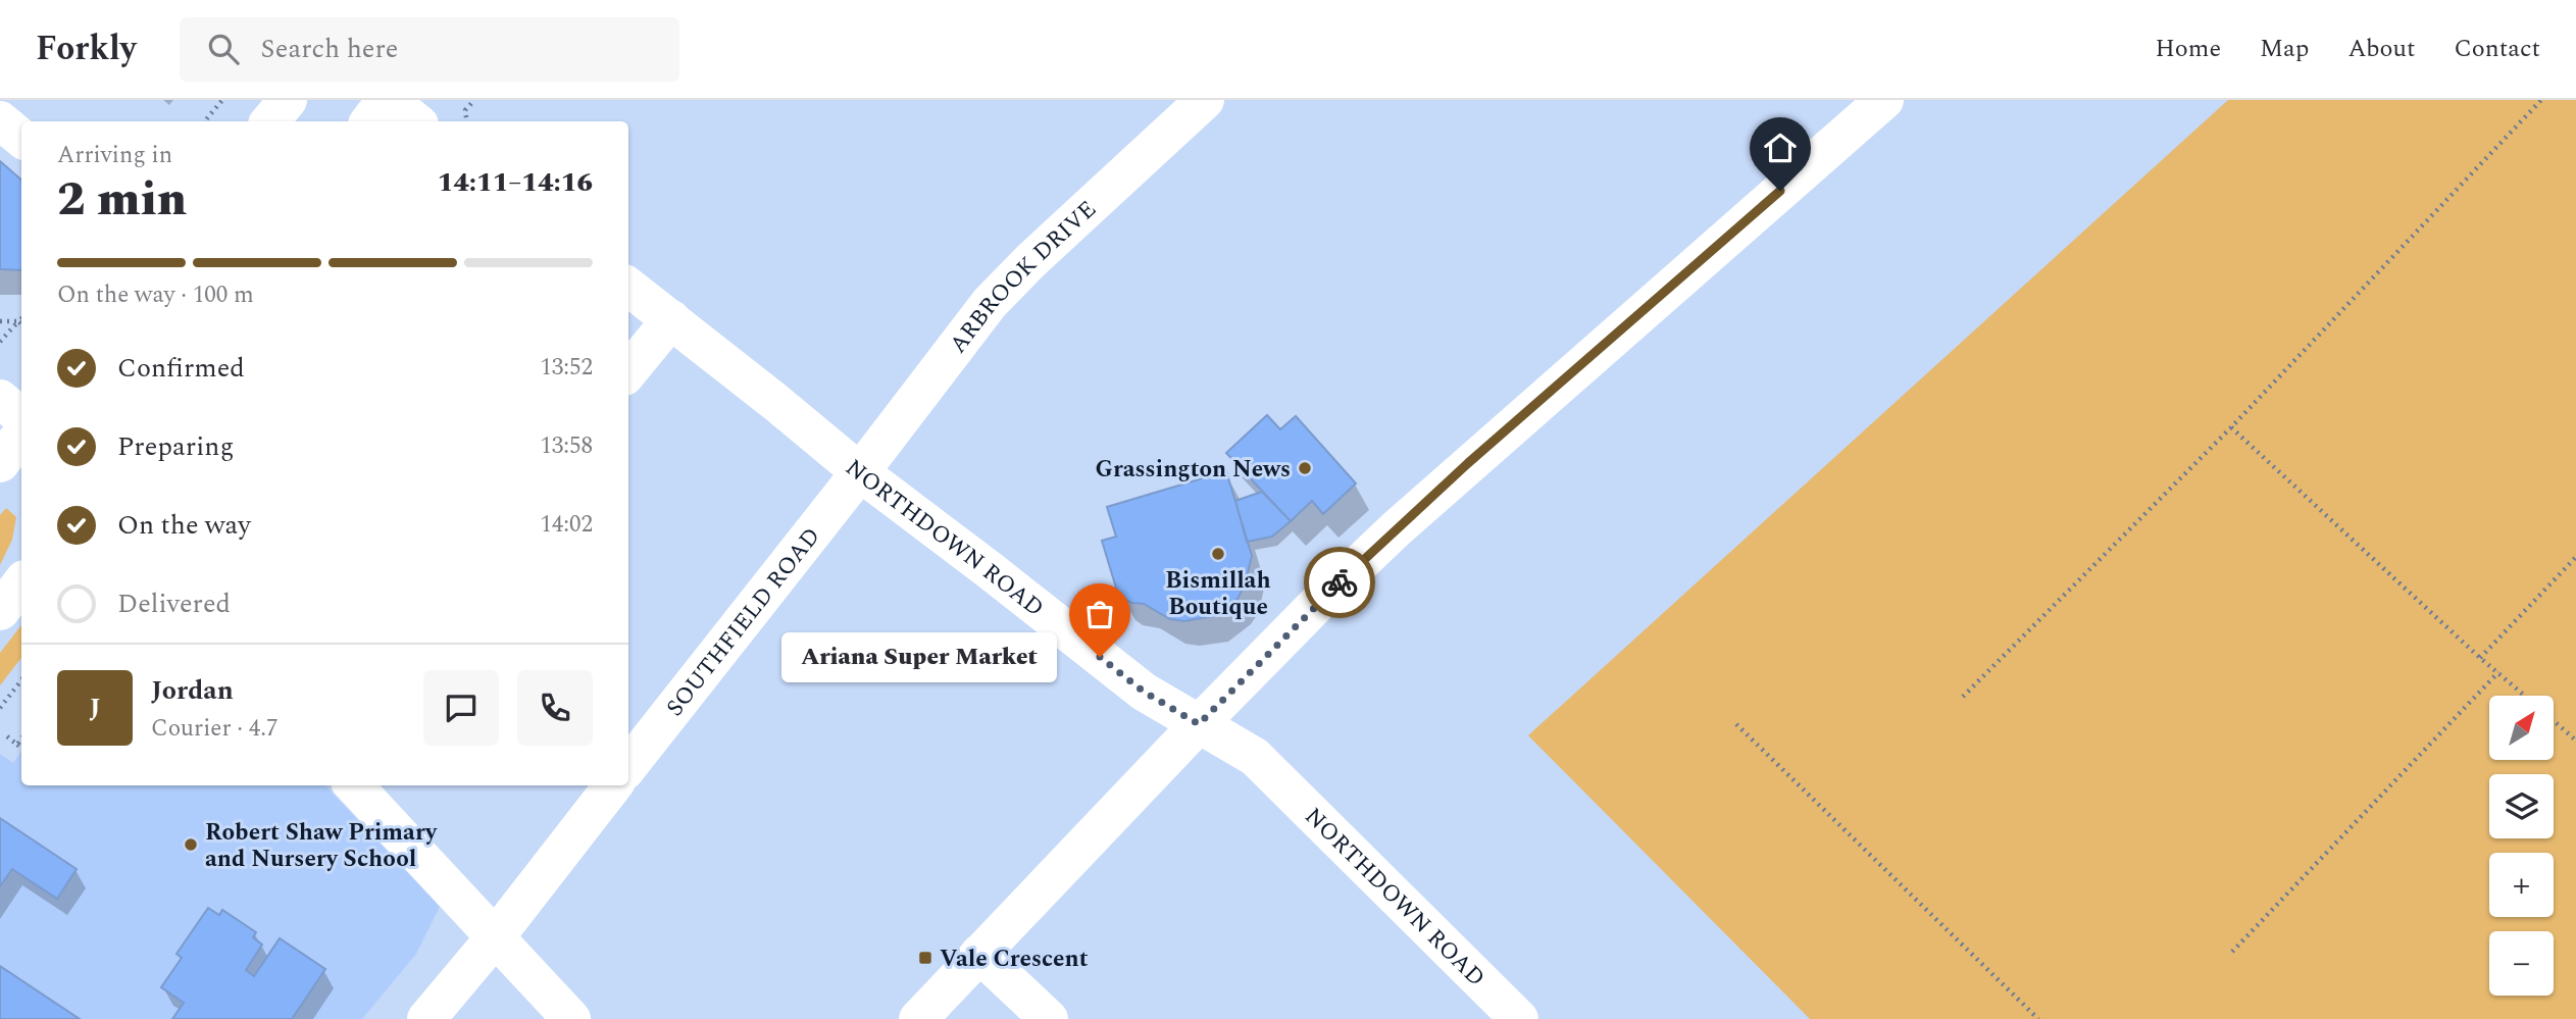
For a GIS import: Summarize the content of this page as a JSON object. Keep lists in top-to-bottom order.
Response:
{
  "streets": {
    "main road": ["ARBROOK DRIVE", "NORTHDOWN ROAD", "SOUTHFIELD ROAD"]
  },
  "crossings": [
    ["ARBROOK DRIVE", "NORTHDOWN ROAD"],
    ["ARBROOK DRIVE", "SOUTHFIELD ROAD"],
    ["NORTHDOWN ROAD", "SOUTHFIELD ROAD"]
  ],
  "places": {
    "other": [
      "Grassington News",
      "Bismillah Boutique",
      "Ariana Super Market",
      "Robert Shaw Primary and Nursery School"
    ],
    "transit": ["Vale Crescent"]
  },
  "north": "top right",
  "page": {
    "header": "Forkly",
    "search": "Search here",
    "nav": [
      "Home",
      "Map",
      "About",
      "Contact"
    ],
    "heading": ["2 min", "Arriving in", "14:11–14:16"],
    "panel": ["Jordan", "Courier · 4.7"],
    "bar": "On the way · 100 m",
    "list": [
      ["Confirmed", "13:52"],
      ["Preparing", "13:58"],
      ["On the way", "14:02"],
      "Delivered"
    ],
    "bubble": "Ariana Super Market",
    "round": "J",
    "map_buttons": ["+", "−"]
  }
}
